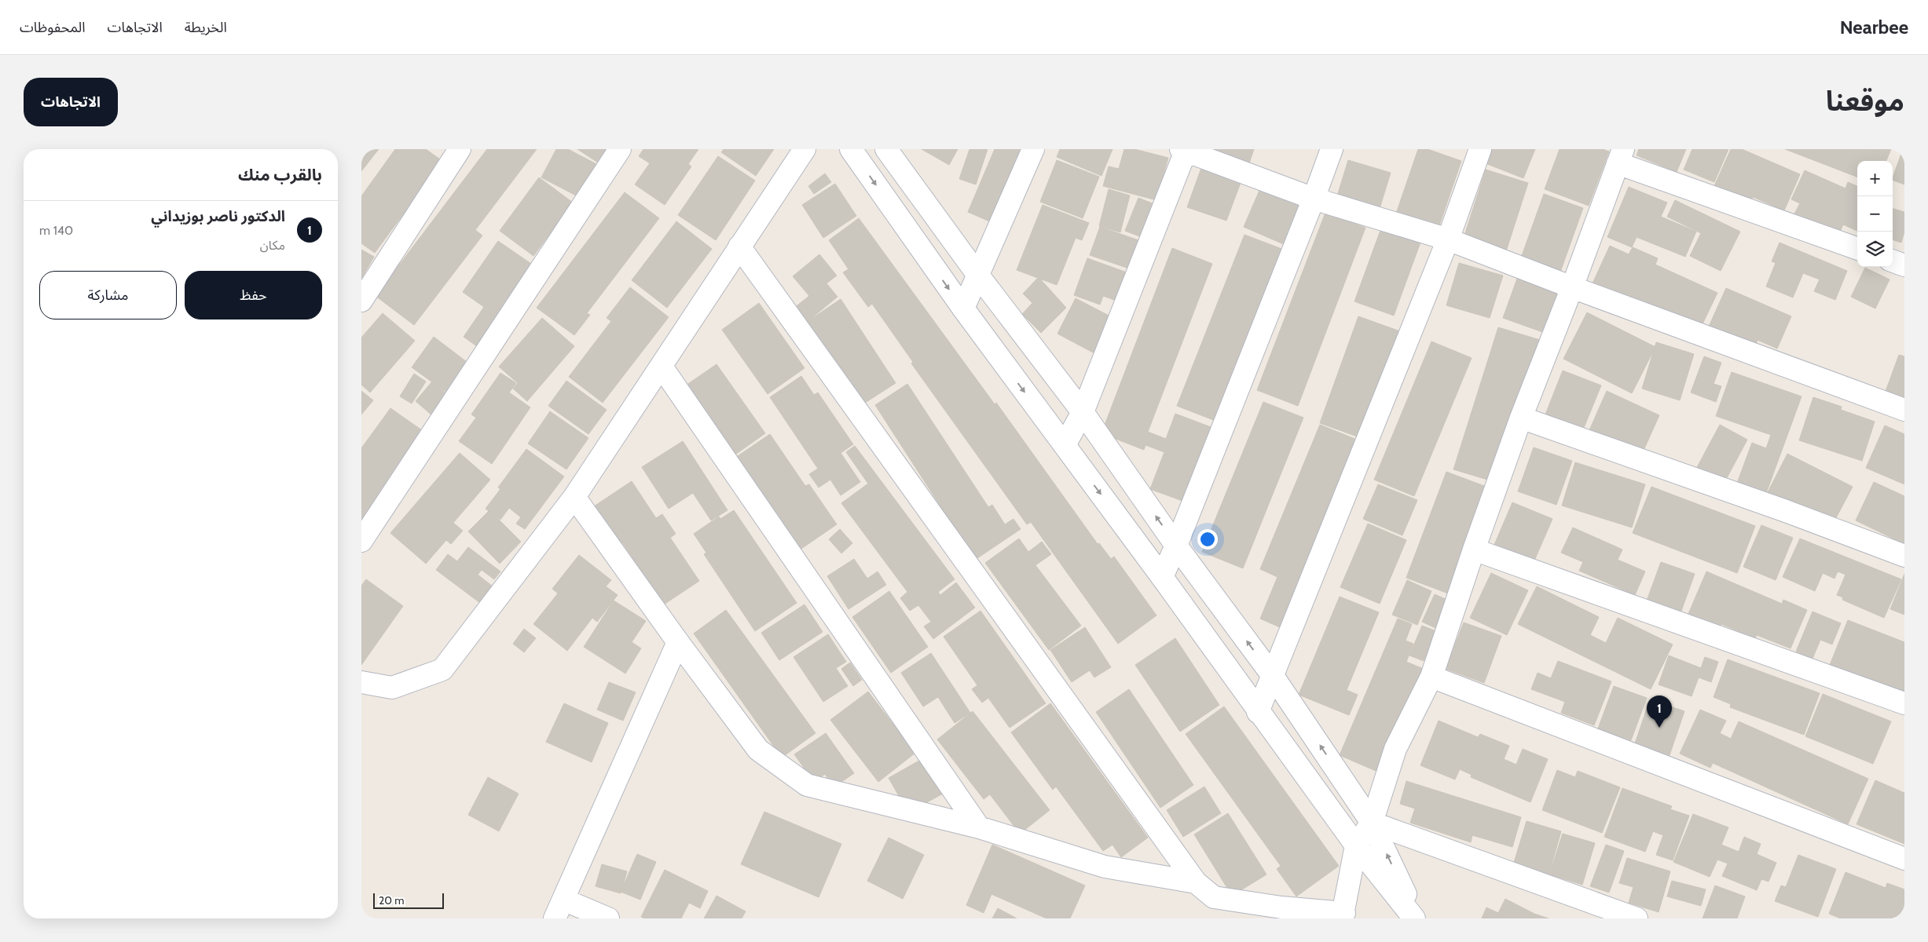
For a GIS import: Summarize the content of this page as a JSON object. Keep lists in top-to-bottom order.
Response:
{
  "scale_bar": "20 m",
  "page": {
    "header": "Nearbee",
    "nav": ["الخريطة", "الاتجاهات", "المحفوظات"],
    "title": "موقعنا",
    "buttons": [
      "الاتجاهات",
      ["حفظ", "مشاركة"]
    ],
    "heading": "بالقرب منك",
    "map_buttons": ["+", "−"],
    "list": [
      {
        "mark": "1",
        "name": "الدكتور ناصر بوزيداني",
        "note": "مكان",
        "value": "140 m"
      }
    ],
    "pins": "1",
    "scale": "20 m"
  }
}
